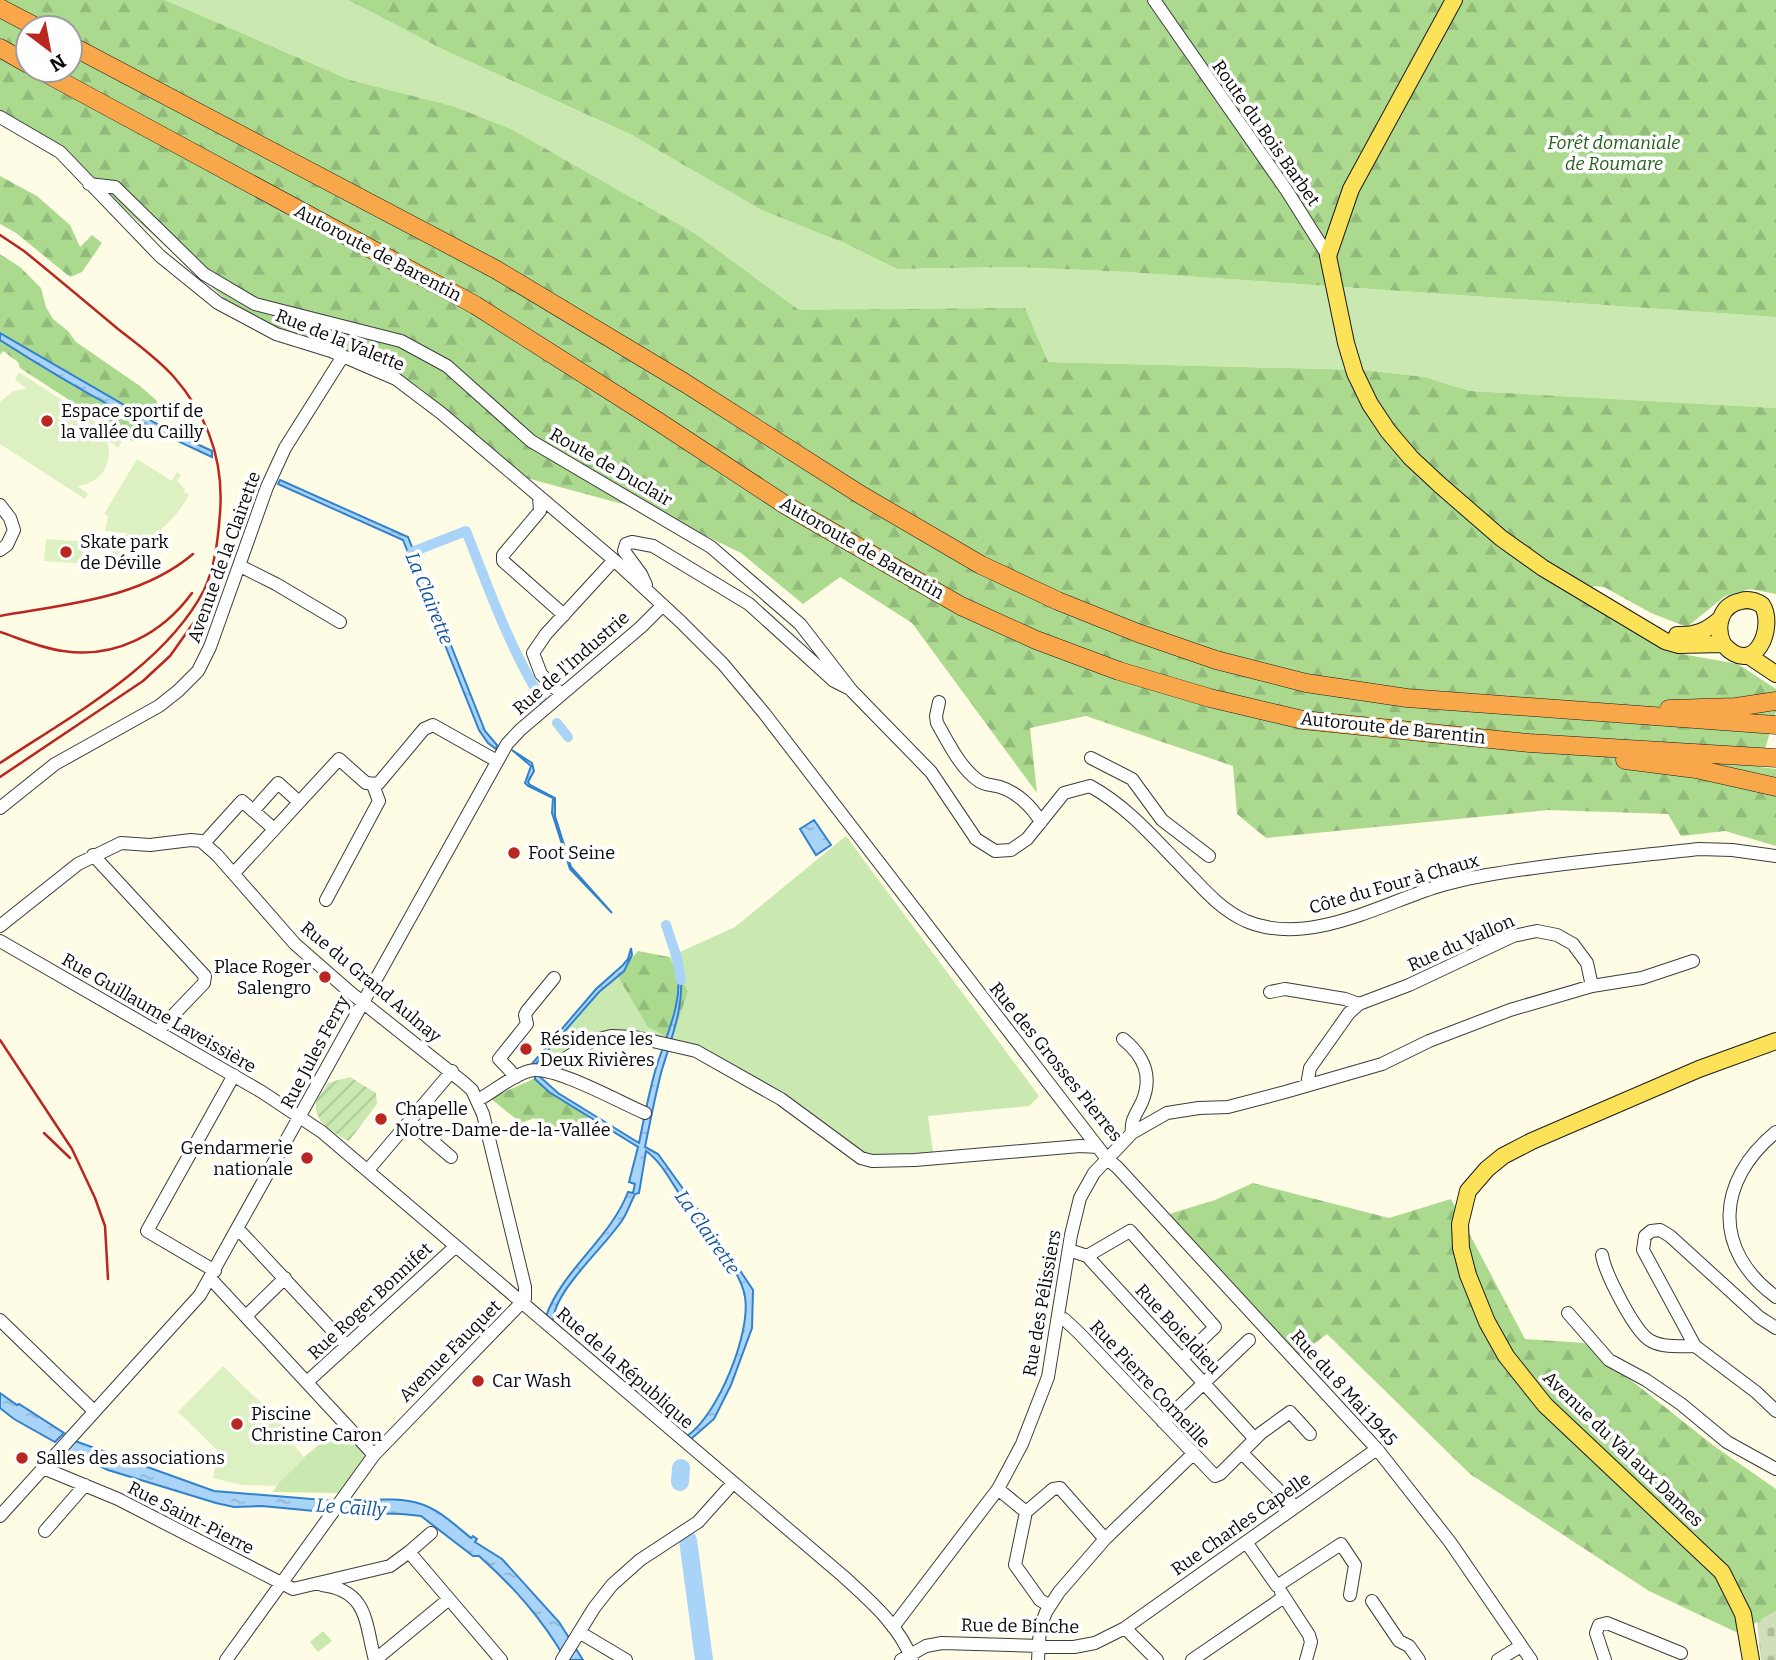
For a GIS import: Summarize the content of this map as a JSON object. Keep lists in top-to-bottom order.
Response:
{
  "streets": {
    "highway": ["Autoroute de Barentin"],
    "main road": ["Avenue du Val aux Dames"],
    "street": [
      "Route du Bois Barbet",
      "Rue de la Valette",
      "Route de Duclair",
      "Avenue de la Clairette",
      "Rue de l'Industrie",
      "Côte du Four à Chaux",
      "Rue du Vallon",
      "Rue du Grand Aulnay",
      "Rue Guillaume Laveissière",
      "Rue Jules Ferry",
      "Rue des Grosses Pierres",
      "Rue Roger Bonnifet",
      "Rue des Pélissiers",
      "Rue Boieldieu",
      "Avenue Fauquet",
      "Rue de la République",
      "Rue Pierre Corneille",
      "Rue du 8 Mai 1945",
      "Rue Saint-Pierre",
      "Rue Charles Capelle",
      "Rue de Binche"
    ]
  },
  "crossings": [
    ["Rue de la Valette", "Route de Duclair"],
    ["Rue de la Valette", "Avenue de la Clairette"],
    ["Rue de la Valette", "Rue de l'Industrie"],
    ["Rue de la Valette", "Rue des Grosses Pierres"],
    ["Route de Duclair", "Côte du Four à Chaux"],
    ["Rue de l'Industrie", "Rue Jules Ferry"],
    ["Rue de l'Industrie", "Rue des Grosses Pierres"],
    ["Rue du Vallon", "Rue des Grosses Pierres"],
    ["Rue du Grand Aulnay", "Rue Jules Ferry"],
    ["Rue du Grand Aulnay", "Avenue Fauquet"],
    ["Rue du Grand Aulnay", "Rue de la République"],
    ["Rue Guillaume Laveissière", "Rue Jules Ferry"],
    ["Rue Guillaume Laveissière", "Rue de la République"],
    ["Rue Jules Ferry", "Rue de la République"],
    ["Rue Jules Ferry", "Rue Saint-Pierre"],
    ["Rue des Grosses Pierres", "Rue des Pélissiers"],
    ["Rue des Grosses Pierres", "Rue du 8 Mai 1945"],
    ["Rue Roger Bonnifet", "Rue de la République"],
    ["Rue des Pélissiers", "Rue de la République"],
    ["Rue des Pélissiers", "Rue Pierre Corneille"],
    ["Rue des Pélissiers", "Rue du 8 Mai 1945"],
    ["Avenue Fauquet", "Rue de la République"],
    ["Avenue Fauquet", "Rue Saint-Pierre"],
    ["Rue de la République", "Rue de Binche"],
    ["Rue du 8 Mai 1945", "Rue Charles Capelle"],
    ["Rue Charles Capelle", "Rue de Binche"]
  ],
  "water": ["La Clairette", "Le Cailly"],
  "parks": ["Forêt domaniale de Roumare"],
  "places": [
    "Espace sportif de la vallée du Cailly",
    "Skate park de Déville",
    "Foot Seine",
    "Place Roger Salengro",
    "Résidence les Deux Rivières",
    "Chapelle Notre-Dame-de-la-Vallée",
    "Gendarmerie nationale",
    "Car Wash",
    "Piscine Christine Caron",
    "Salles des associations"
  ],
  "north": "bottom right"
}
